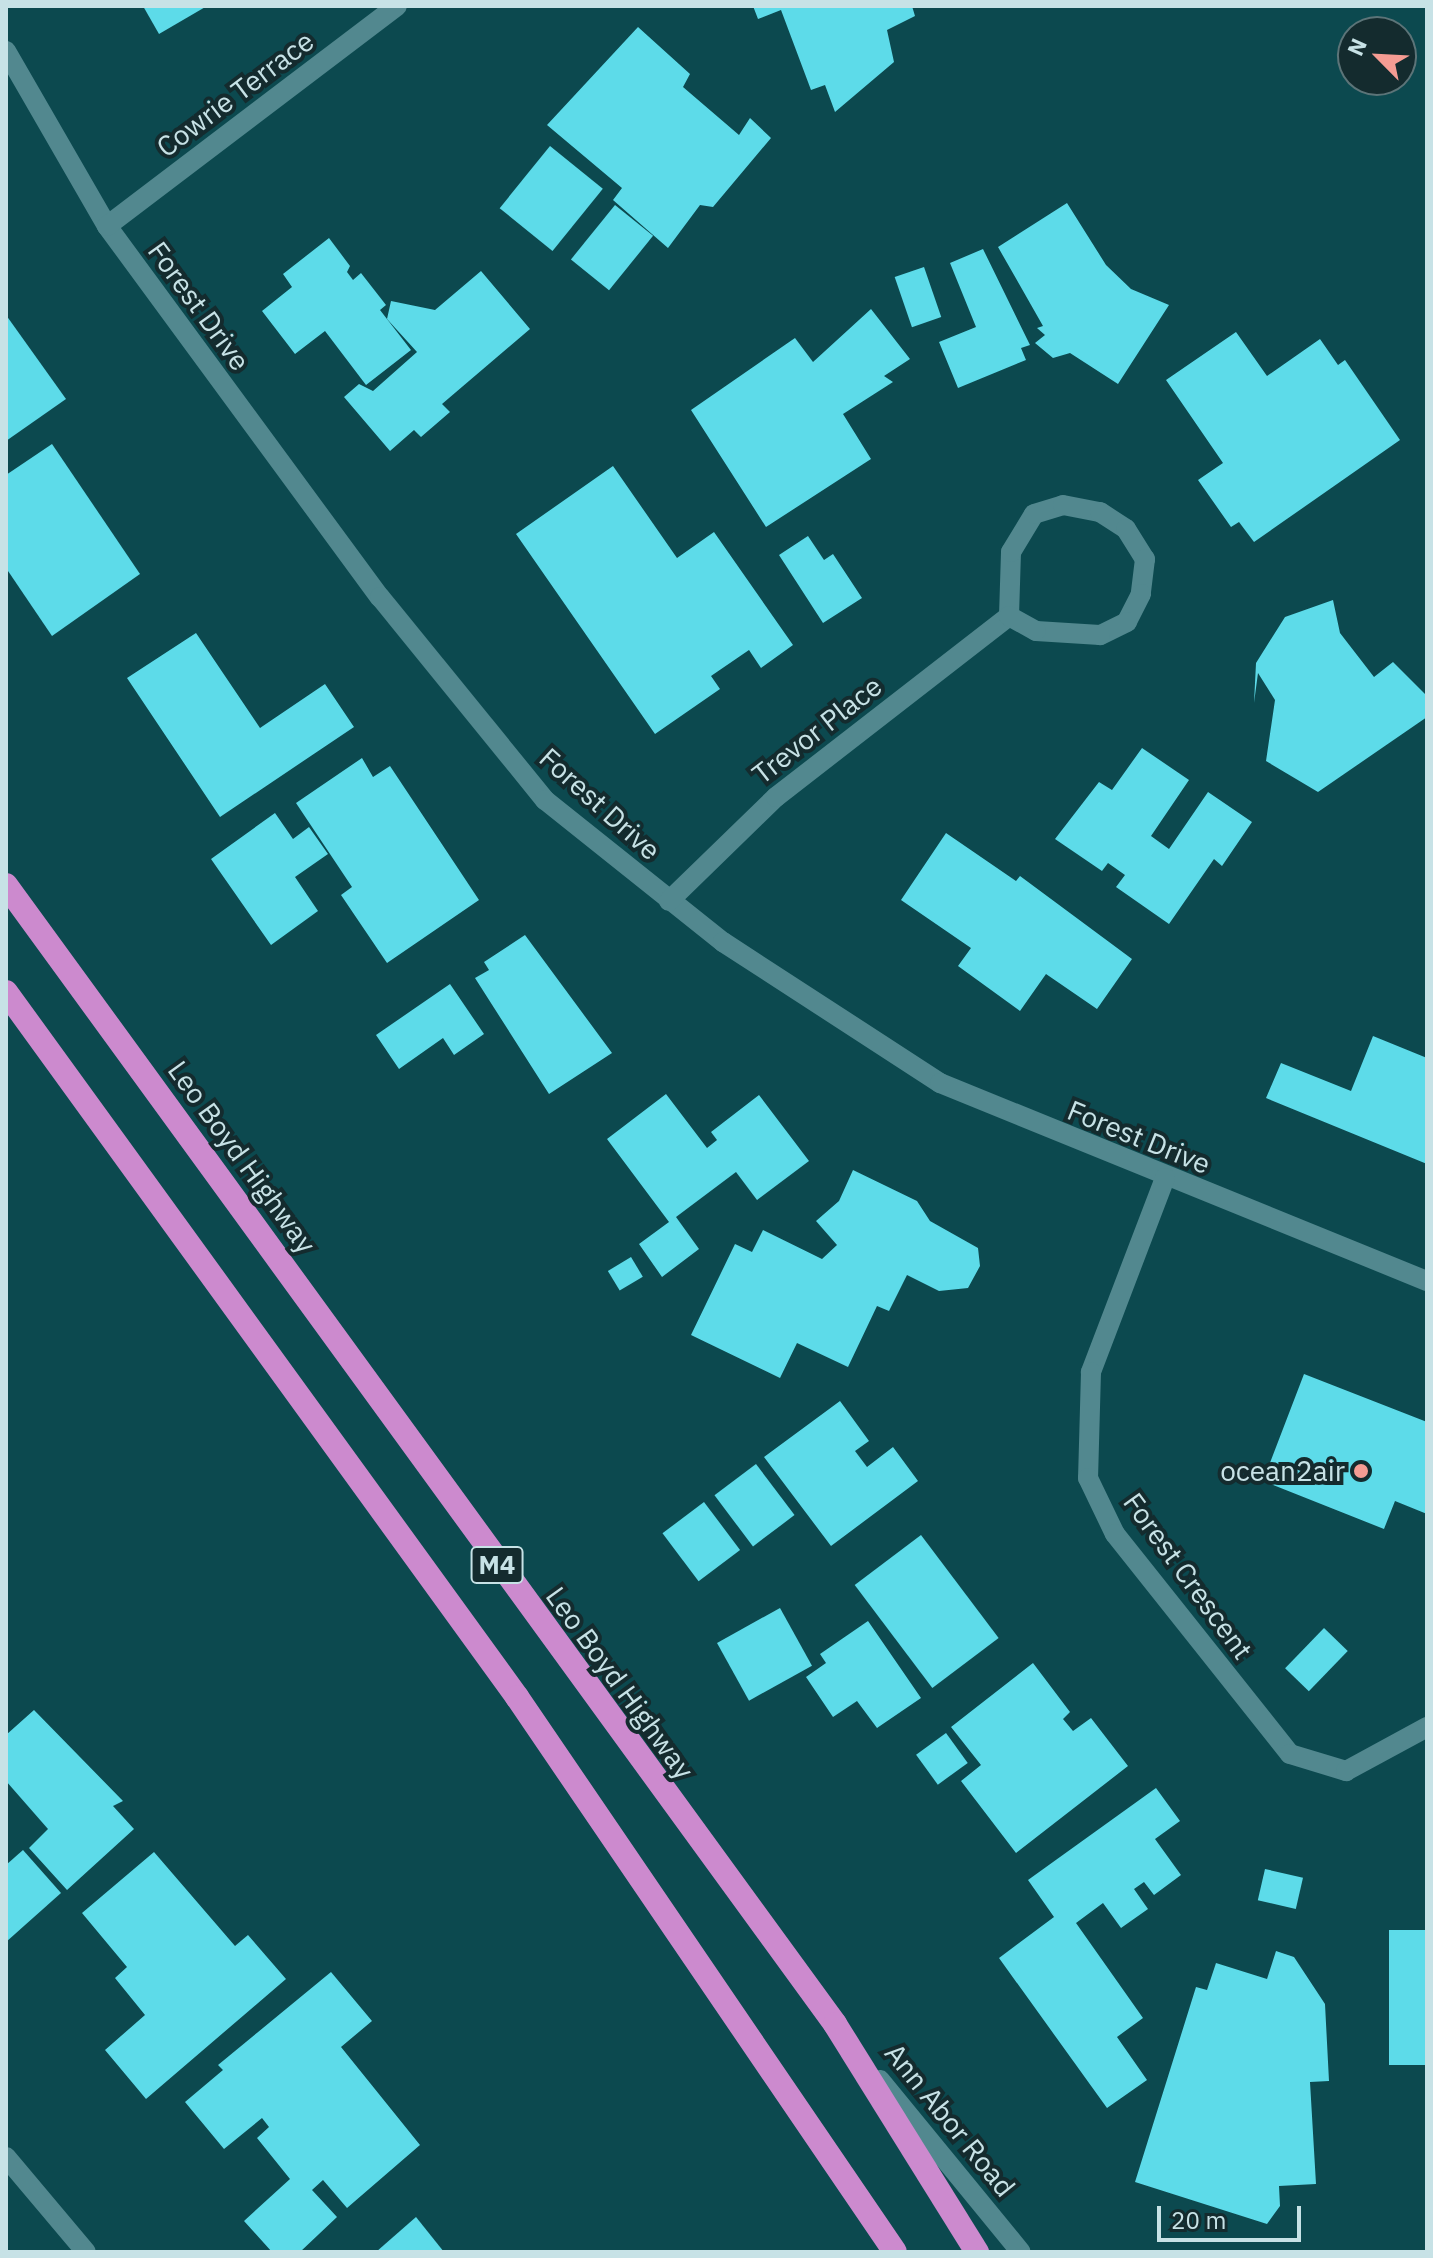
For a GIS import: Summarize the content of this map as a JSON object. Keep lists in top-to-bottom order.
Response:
{
  "streets": {
    "highway": ["Leo Boyd Highway", "M4"],
    "street": [
      "Cowrie Terrace",
      "Forest Drive",
      "Trevor Place",
      "Forest Crescent",
      "Ann Abor Road"
    ]
  },
  "crossings": [
    ["Cowrie Terrace", "Forest Drive"],
    ["Forest Drive", "Trevor Place"],
    ["Forest Drive", "Forest Crescent"],
    ["Leo Boyd Highway", "Ann Abor Road"]
  ],
  "places": ["ocean2air"],
  "scale_bar": "20 m",
  "north": "top left"
}
